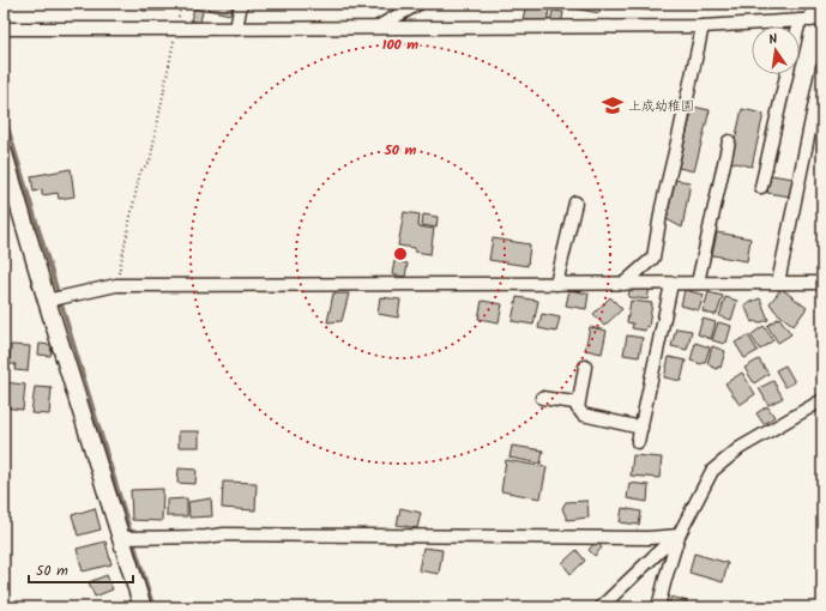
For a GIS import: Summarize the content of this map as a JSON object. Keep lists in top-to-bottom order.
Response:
{
  "places": {
    "school or university": ["上成幼稚園"]
  },
  "scale_bar": "50 m",
  "north": "top",
  "rings": ["100 m", "50 m"]
}
